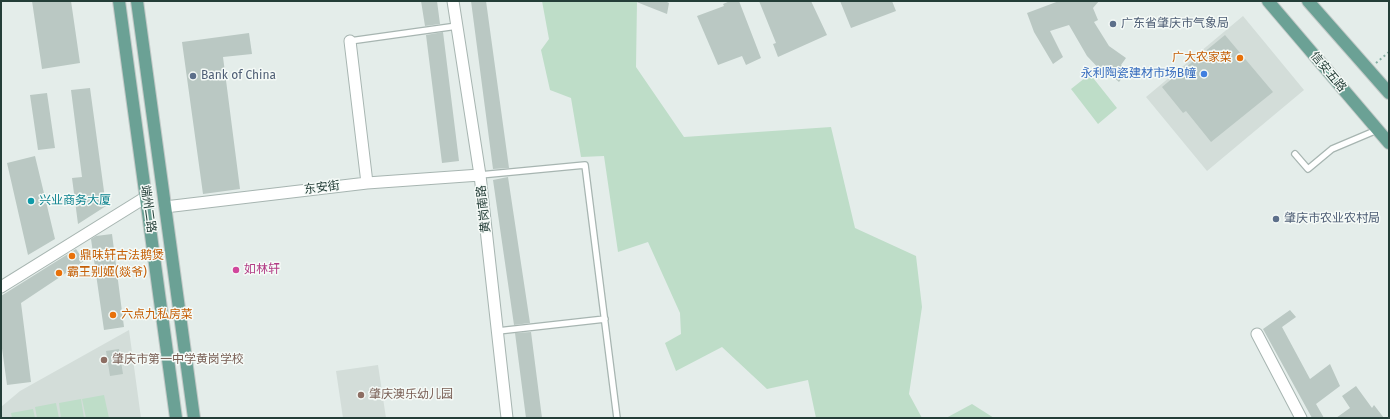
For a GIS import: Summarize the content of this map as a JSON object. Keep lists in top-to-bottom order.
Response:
{
  "streets": {
    "main road": ["信安五路", "端州二路"],
    "street": ["东安街", "黄岗南路"]
  },
  "crossings": [
    ["东安街", "端州二路"],
    ["东安街", "黄岗南路"]
  ],
  "places": [
    "广东省肇庆市气象局",
    "广大农家菜",
    "永利陶瓷建材市场B幢",
    "Bank of China",
    "兴业商务大厦",
    "肇庆市农业农村局",
    "鼎味轩古法鹅煲",
    "如林轩",
    "霸王别姬(燚爷)",
    "六点九私房菜",
    "肇庆市第一中学黄岗学校",
    "肇庆澳乐幼儿园"
  ]
}
